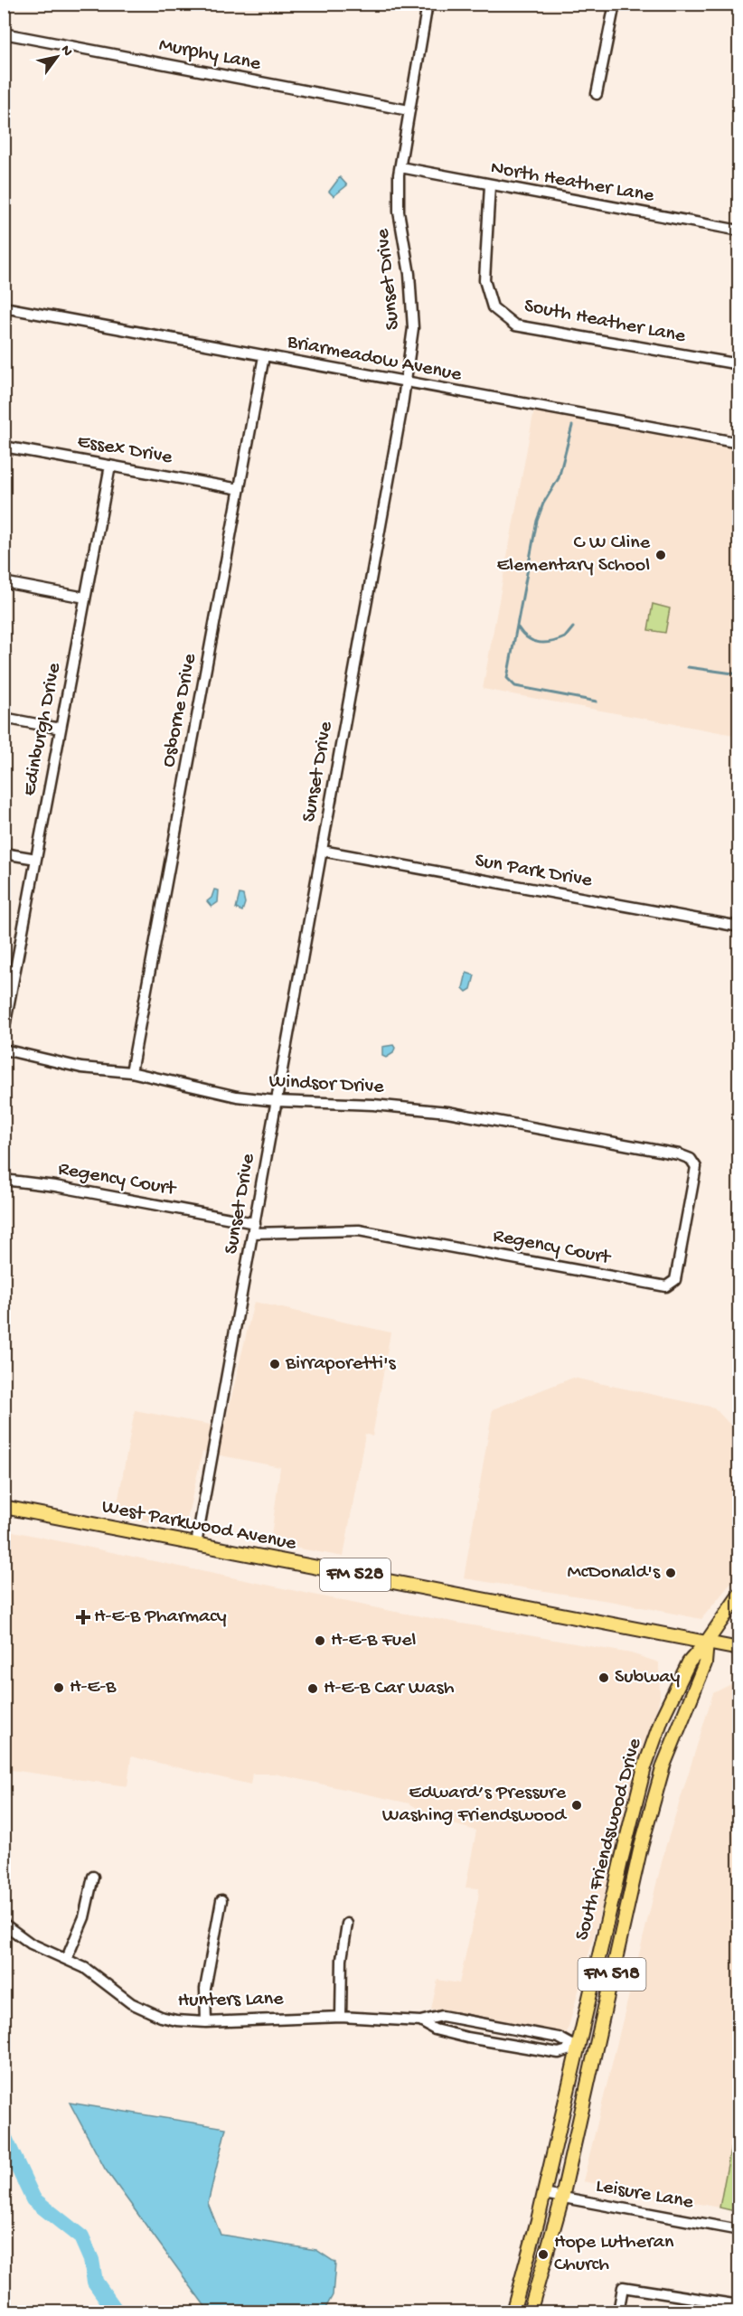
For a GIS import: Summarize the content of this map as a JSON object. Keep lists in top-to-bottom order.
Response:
{
  "streets": {
    "main road": [
      "West Parkwood Avenue",
      "FM 528",
      "South Friendswood Drive",
      "FM 518"
    ],
    "street": [
      "Murphy Lane",
      "North Heather Lane",
      "Sunset Drive",
      "South Heather Lane",
      "Briarmeadow Avenue",
      "Essex Drive",
      "Osborne Drive",
      "Edinburgh Drive",
      "Sun Park Drive",
      "Windsor Drive",
      "Regency Court",
      "Hunters Lane",
      "Leisure Lane"
    ]
  },
  "crossings": [
    ["Murphy Lane", "Sunset Drive"],
    ["North Heather Lane", "Sunset Drive"],
    ["North Heather Lane", "South Heather Lane"],
    ["Sunset Drive", "Briarmeadow Avenue"],
    ["Sunset Drive", "Sun Park Drive"],
    ["Sunset Drive", "Windsor Drive"],
    ["Sunset Drive", "Regency Court"],
    ["Sunset Drive", "West Parkwood Avenue"],
    ["Briarmeadow Avenue", "Osborne Drive"],
    ["Essex Drive", "Osborne Drive"],
    ["Essex Drive", "Edinburgh Drive"],
    ["Osborne Drive", "Windsor Drive"],
    ["Windsor Drive", "Regency Court"],
    ["West Parkwood Avenue", "FM 528"],
    ["West Parkwood Avenue", "South Friendswood Drive"],
    ["FM 528", "South Friendswood Drive"],
    ["South Friendswood Drive", "Hunters Lane"],
    ["South Friendswood Drive", "Leisure Lane"]
  ],
  "places": {
    "other": [
      "C W Cline Elementary School",
      "Birraporetti's",
      "McDonald's",
      "H-E-B Fuel",
      "Subway",
      "H-E-B",
      "H-E-B Car Wash",
      "Edward’s Pressure Washing Friendswood",
      "Hope Lutheran Church"
    ],
    "health": ["H-E-B Pharmacy"]
  },
  "north": "top right"
}
